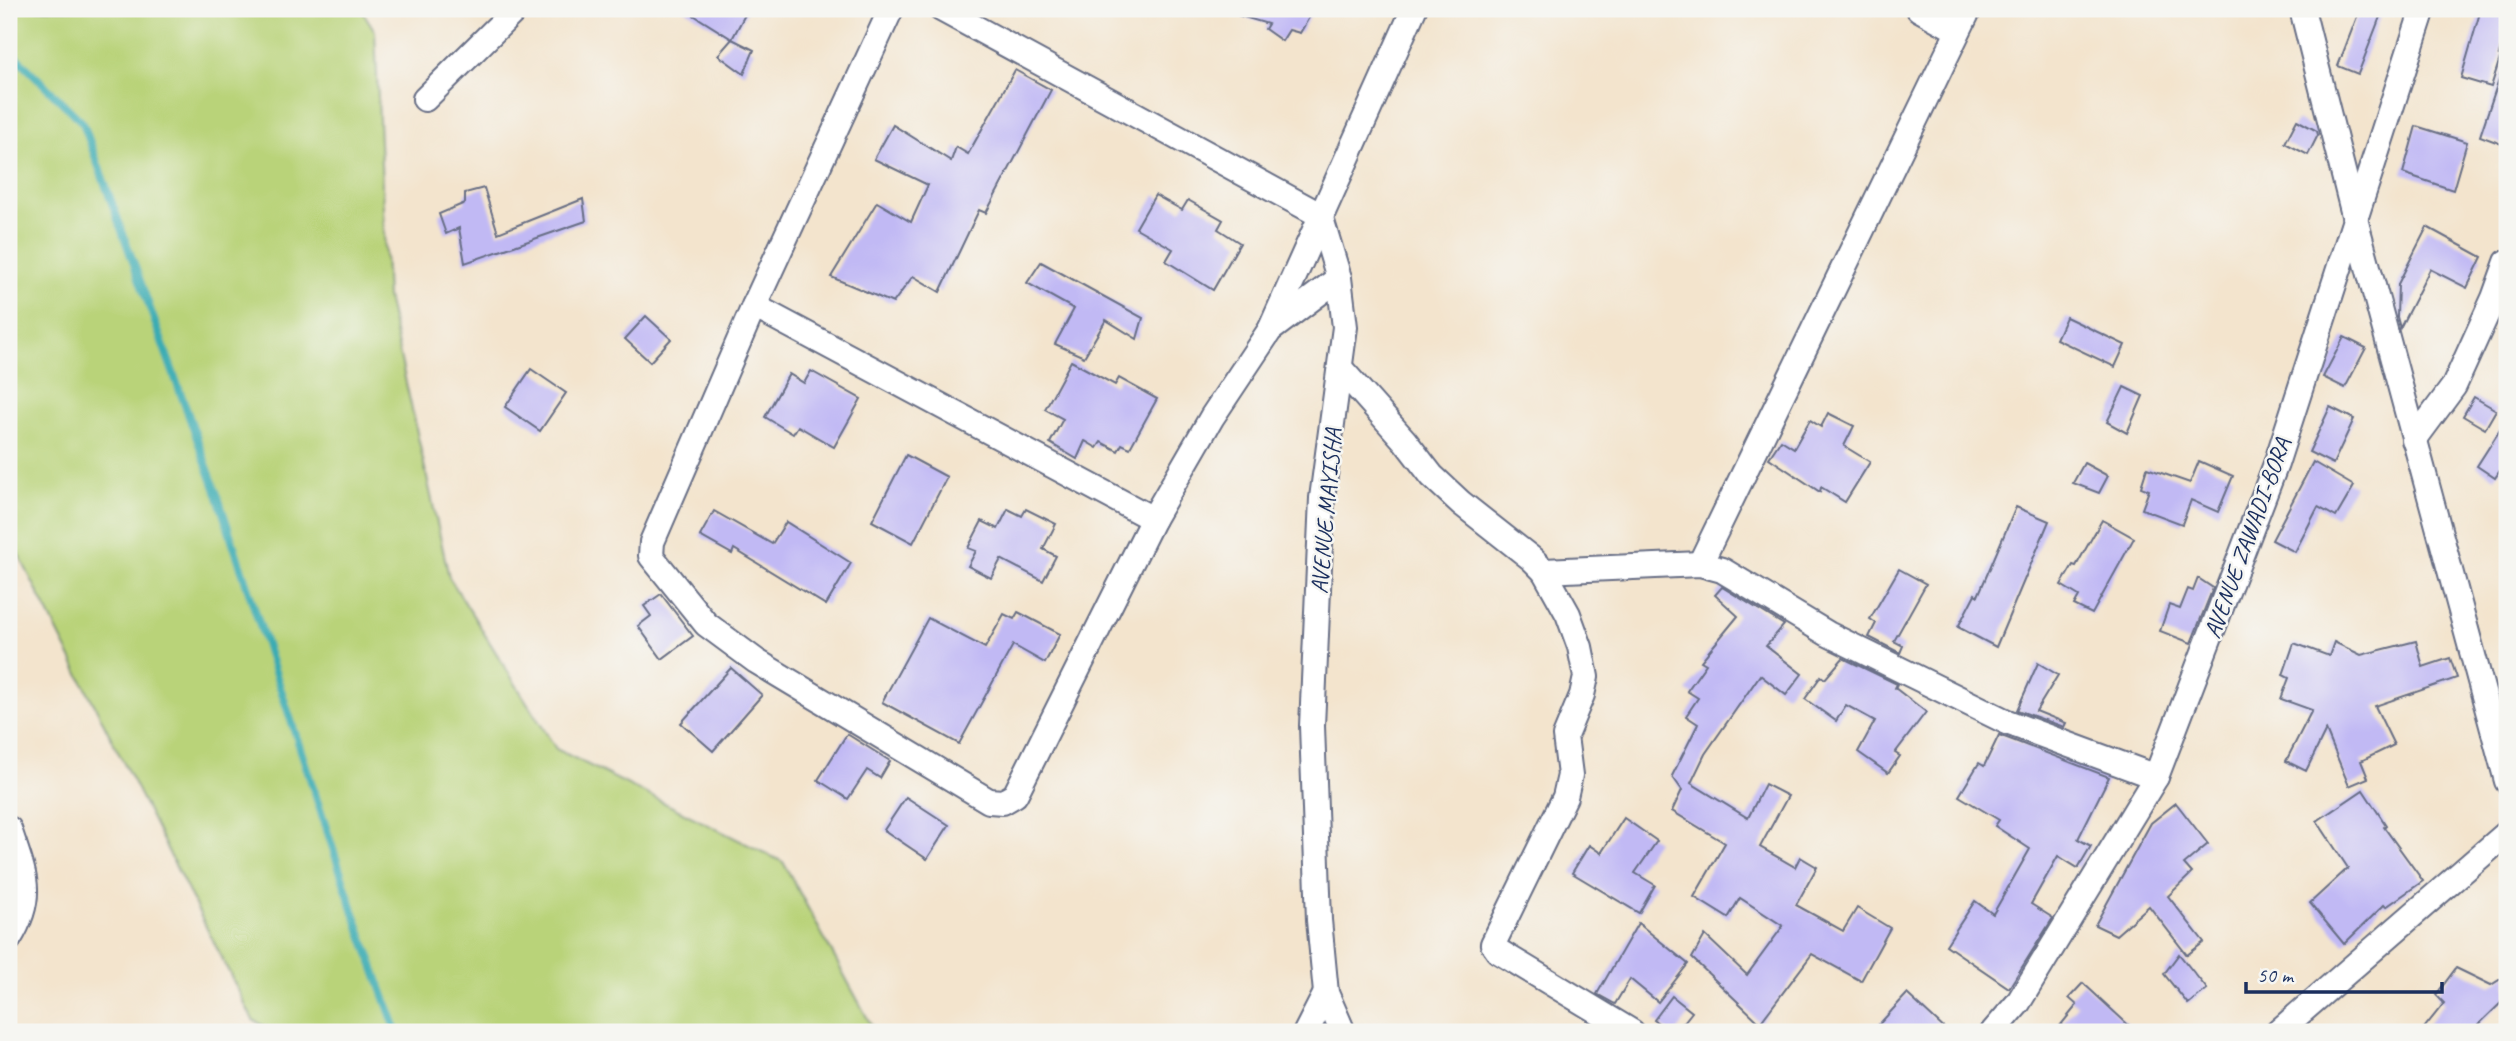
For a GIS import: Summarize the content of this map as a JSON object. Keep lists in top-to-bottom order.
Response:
{
  "streets": {
    "street": ["AVENUE MAYISHA", "AVENUE ZAWADI-BORA"]
  },
  "scale_bar": "50 m"
}
